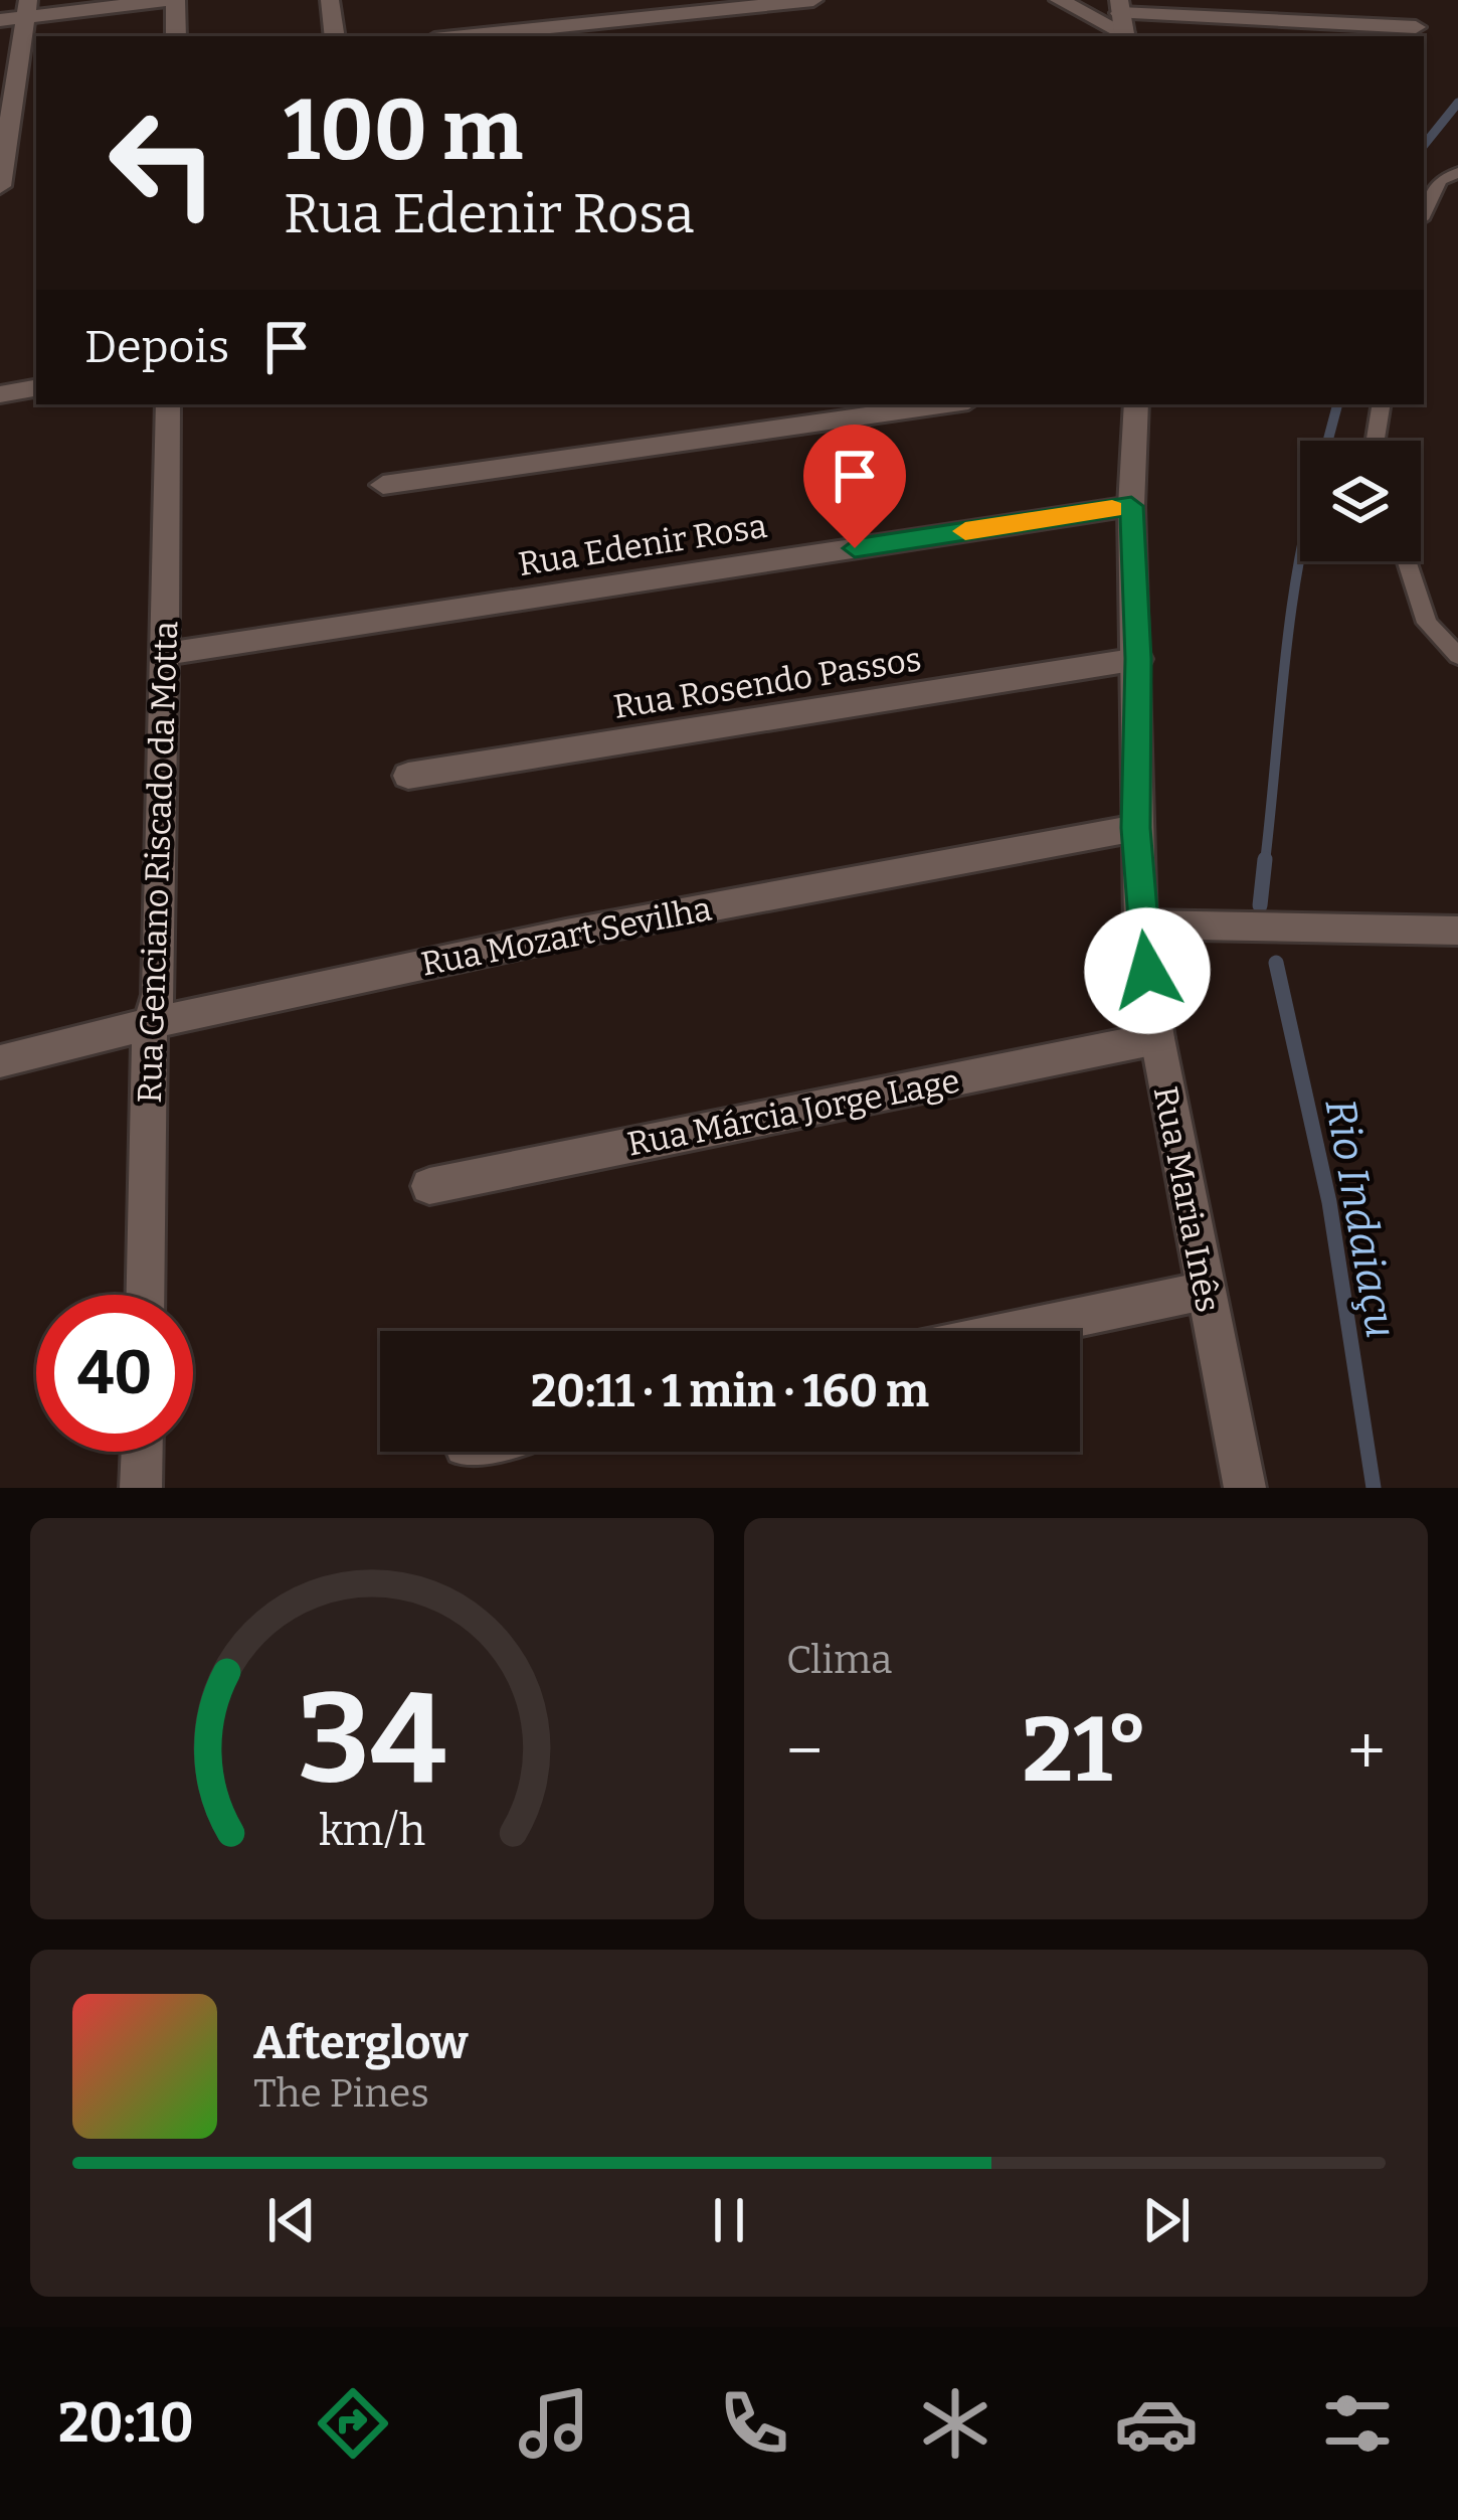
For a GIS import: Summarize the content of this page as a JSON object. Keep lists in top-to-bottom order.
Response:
{
  "streets": {
    "street": [
      "Rua Edenir Rosa",
      "Rua Rosendo Passos",
      "Rua Genciano Riscado da Motta",
      "Rua Mozart Sevilha",
      "Rua Márcia Jorge Lage",
      "Rua Maria Inês"
    ]
  },
  "crossings": [
    ["Rua Edenir Rosa", "Rua Genciano Riscado da Motta"],
    ["Rua Edenir Rosa", "Rua Maria Inês"],
    ["Rua Rosendo Passos", "Rua Maria Inês"],
    ["Rua Genciano Riscado da Motta", "Rua Mozart Sevilha"],
    ["Rua Mozart Sevilha", "Rua Maria Inês"],
    ["Rua Márcia Jorge Lage", "Rua Maria Inês"]
  ],
  "water": ["Rio Indaiaçu"],
  "page": {
    "turn": ["100 m", "Rua Edenir Rosa"],
    "then": "Depois",
    "limit": "40",
    "trip": "20:11 · 1 min · 160 m",
    "tile": "Clima",
    "heat": ["−", "21°", "+"],
    "song": ["Afterglow", "The Pines"],
    "tabs": "20:10",
    "gauge": ["34", "km/h"]
  }
}
